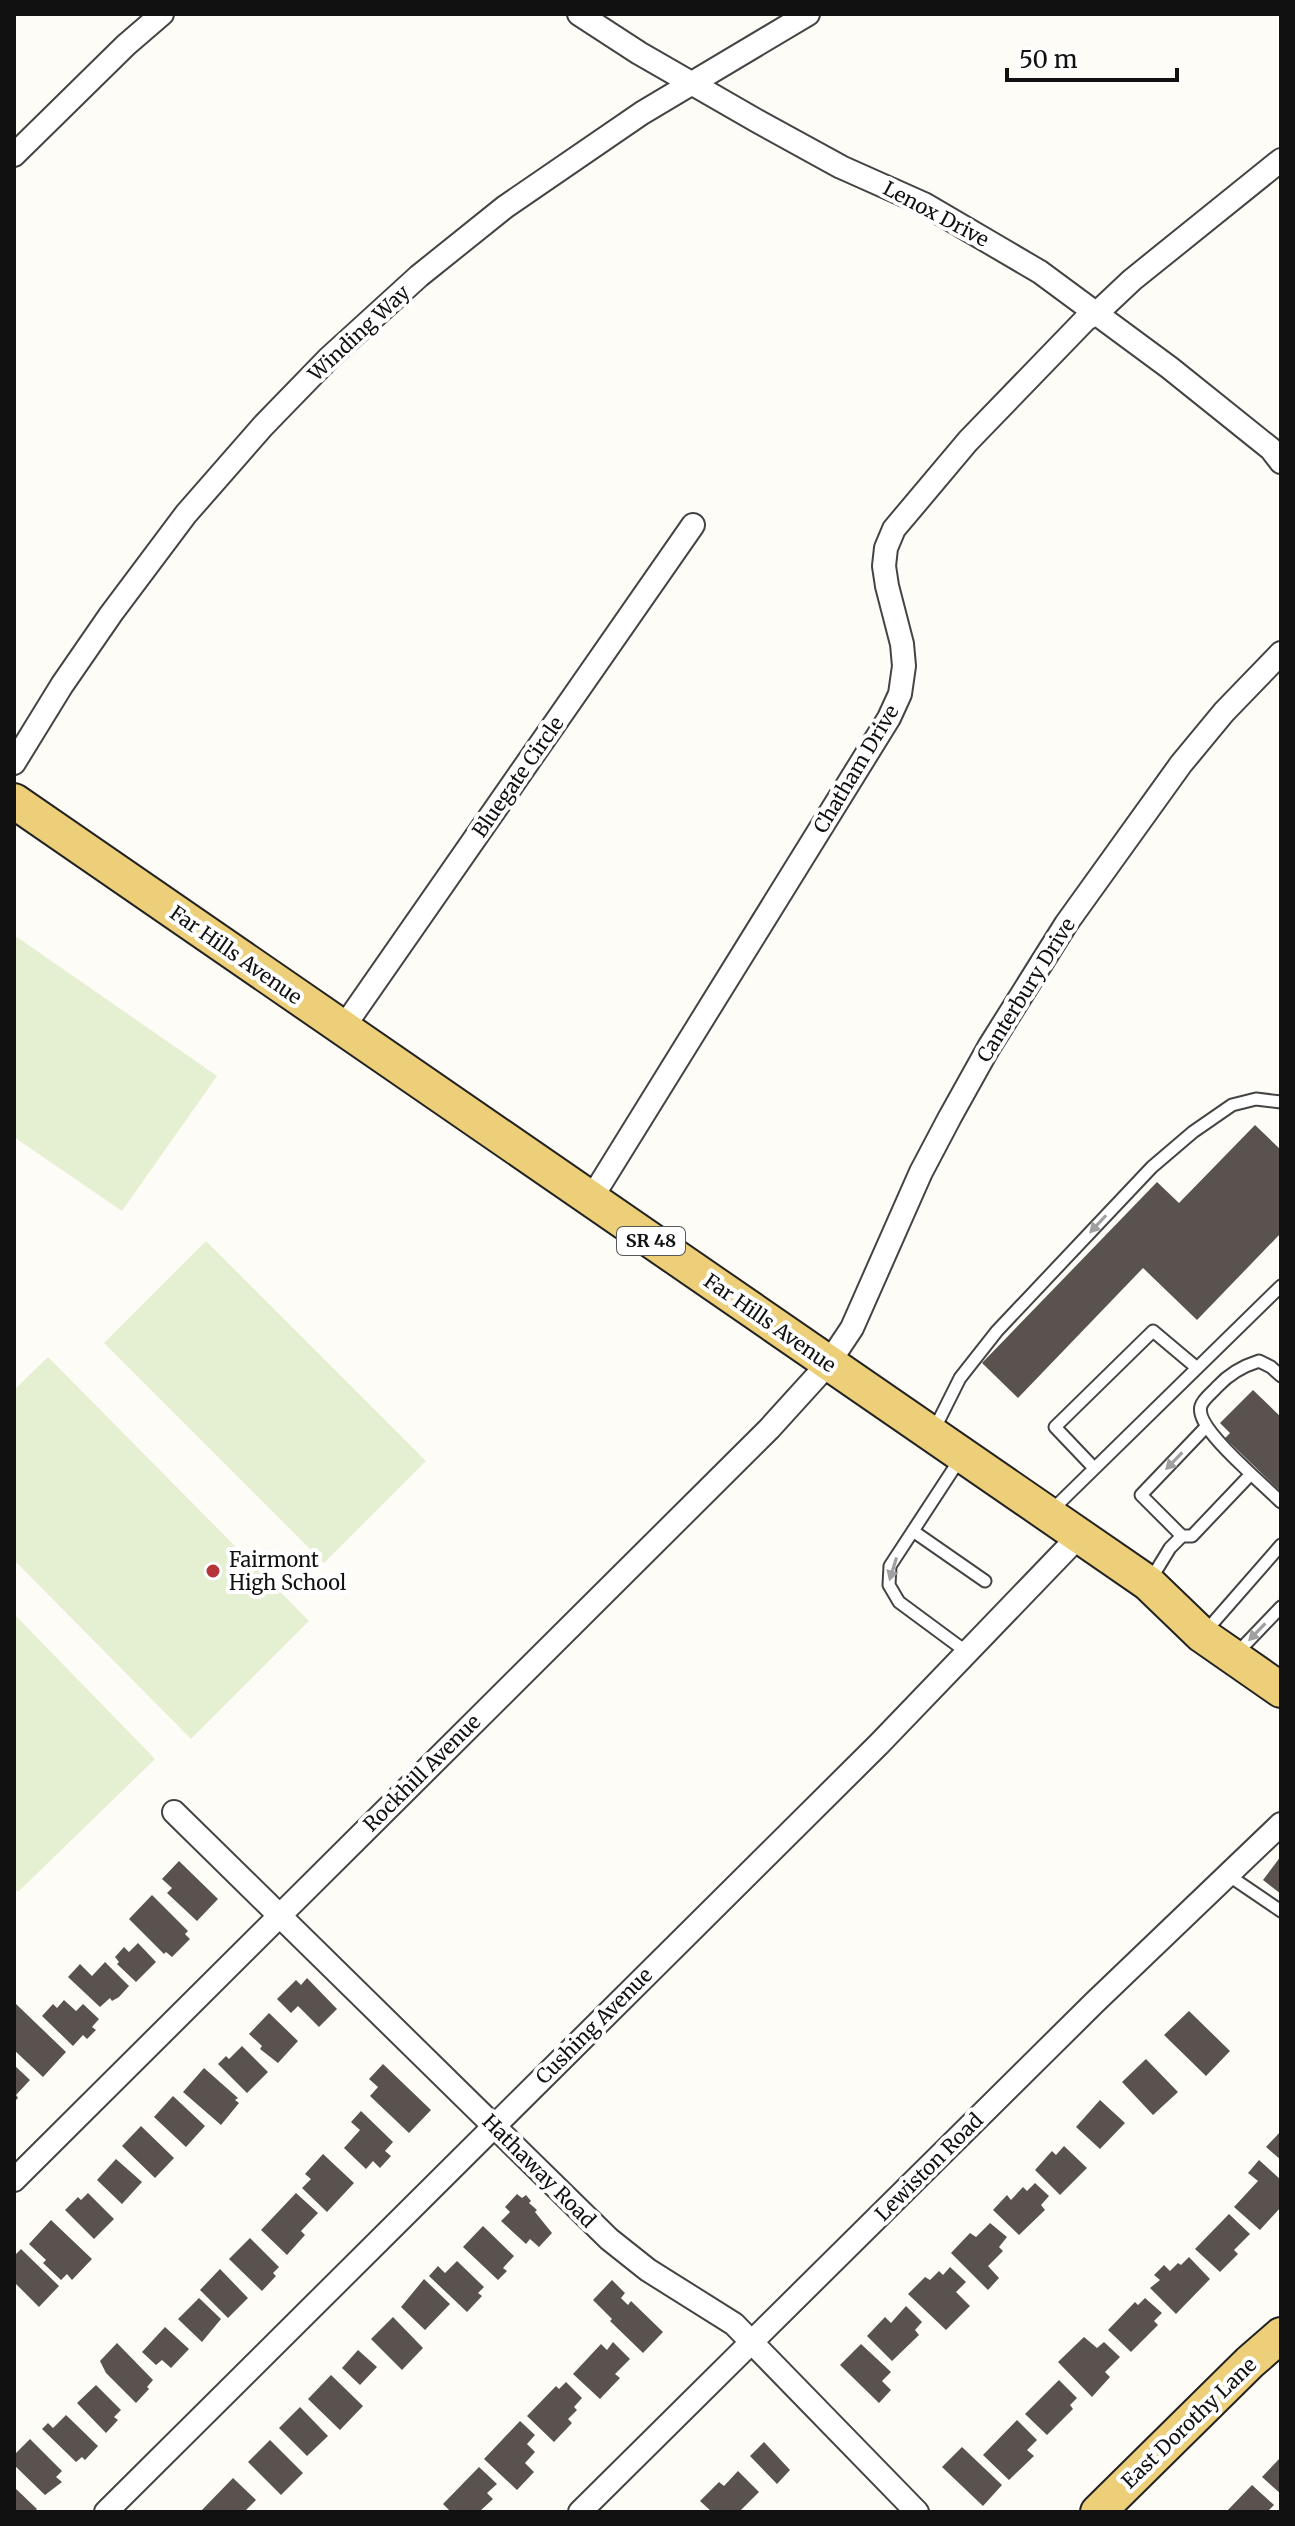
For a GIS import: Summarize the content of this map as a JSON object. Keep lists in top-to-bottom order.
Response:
{
  "streets": {
    "main road": ["Far Hills Avenue", "SR 48", "East Dorothy Lane"],
    "street": [
      "Lenox Drive",
      "Winding Way",
      "Chatham Drive",
      "Bluegate Circle",
      "Canterbury Drive",
      "Rockhill Avenue",
      "Cushing Avenue",
      "Lewiston Road",
      "Hathaway Road"
    ]
  },
  "crossings": [
    ["Lenox Drive", "Winding Way"],
    ["Lenox Drive", "Chatham Drive"],
    ["Chatham Drive", "Far Hills Avenue"],
    ["Bluegate Circle", "Far Hills Avenue"],
    ["Far Hills Avenue", "Canterbury Drive"],
    ["Far Hills Avenue", "Rockhill Avenue"],
    ["Far Hills Avenue", "Cushing Avenue"],
    ["Canterbury Drive", "Rockhill Avenue"],
    ["Rockhill Avenue", "Hathaway Road"],
    ["Cushing Avenue", "Hathaway Road"],
    ["Lewiston Road", "Hathaway Road"]
  ],
  "places": ["Fairmont High School"],
  "scale_bar": "50 m"
}
